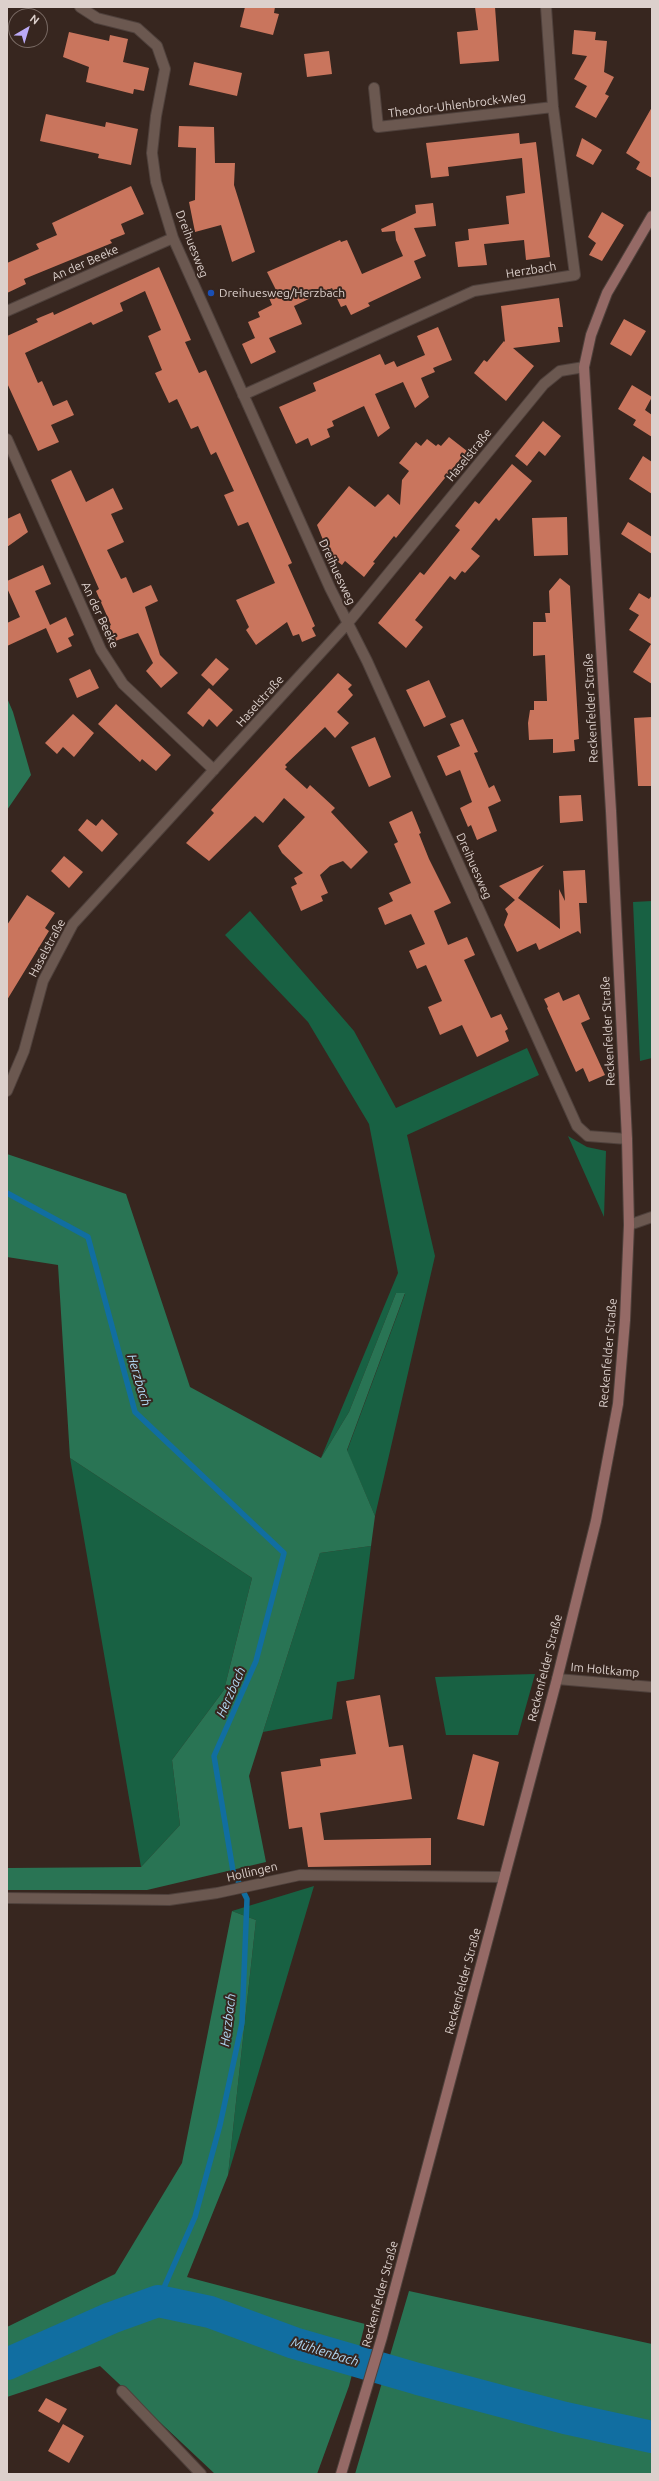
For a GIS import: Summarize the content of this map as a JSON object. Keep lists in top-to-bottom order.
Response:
{
  "streets": {
    "street": [
      "Theodor-Uhlenbrock-Weg",
      "Dreihuesweg",
      "An der Beeke",
      "Herzbach",
      "Haselstraße",
      "Reckenfelder Straße",
      "Im Holtkamp",
      "Hollingen"
    ]
  },
  "crossings": [
    ["Theodor-Uhlenbrock-Weg", "Herzbach"],
    ["Dreihuesweg", "An der Beeke"],
    ["Dreihuesweg", "Herzbach"],
    ["Dreihuesweg", "Haselstraße"],
    ["Dreihuesweg", "Reckenfelder Straße"],
    ["An der Beeke", "Haselstraße"],
    ["Haselstraße", "Reckenfelder Straße"],
    ["Reckenfelder Straße", "Im Holtkamp"],
    ["Reckenfelder Straße", "Hollingen"]
  ],
  "water": ["Herzbach", "Mühlenbach"],
  "places": ["Dreihuesweg/Herzbach"],
  "north": "top right"
}
